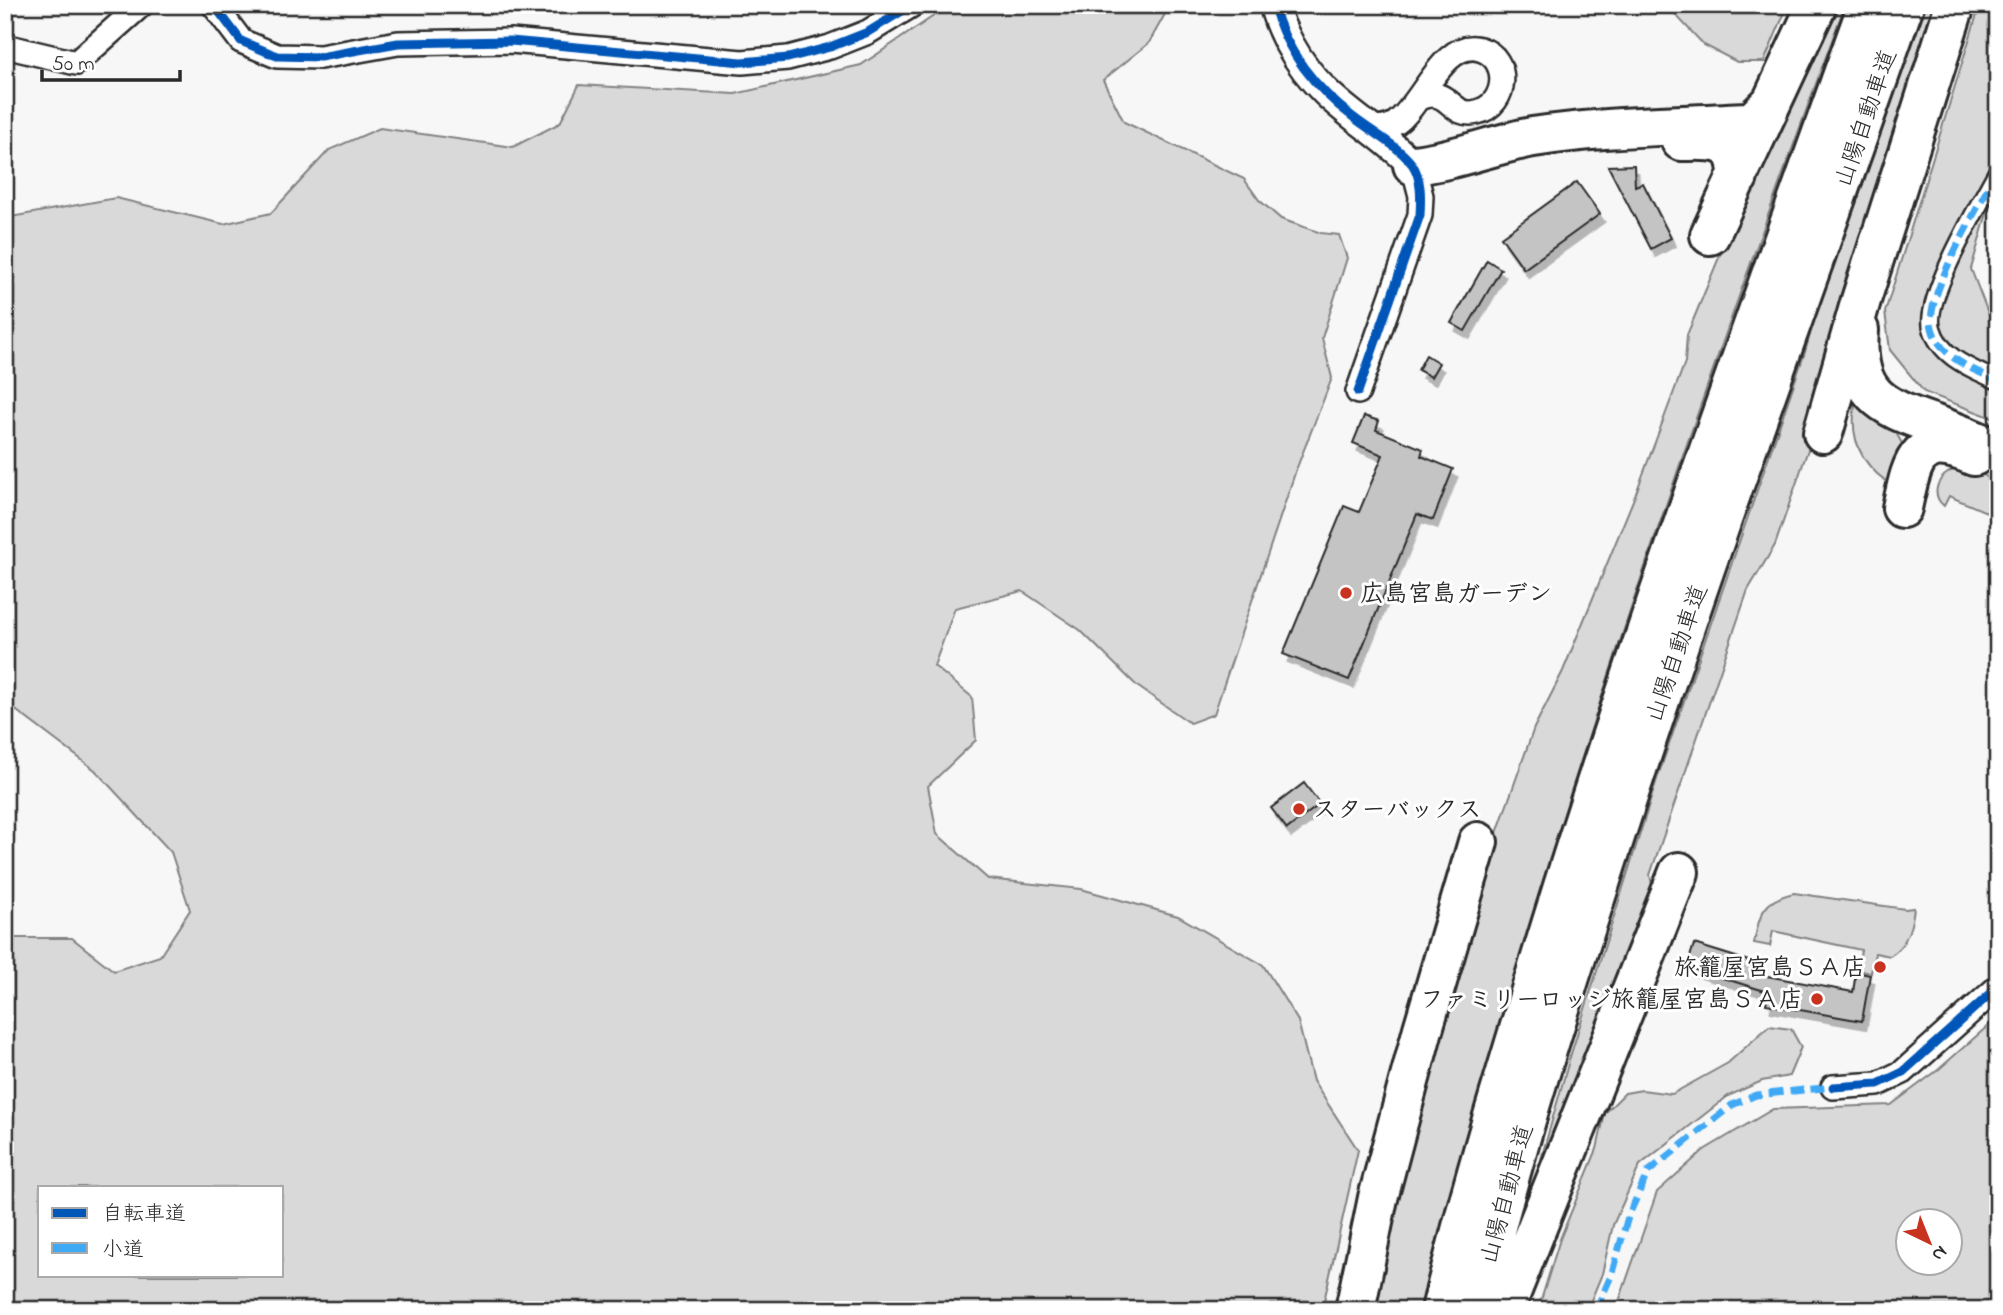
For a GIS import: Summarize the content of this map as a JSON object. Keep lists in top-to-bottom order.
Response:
{
  "streets": {
    "highway": ["山陽自動車道"]
  },
  "places": [
    "広島宮島ガーデン",
    "スターバックス",
    "旅籠屋宮島ＳＡ店",
    "ファミリーロッジ旅籠屋宮島ＳＡ店"
  ],
  "legend": ["自転車道", "小道"],
  "scale_bar": "50 m",
  "north": "bottom right"
}
